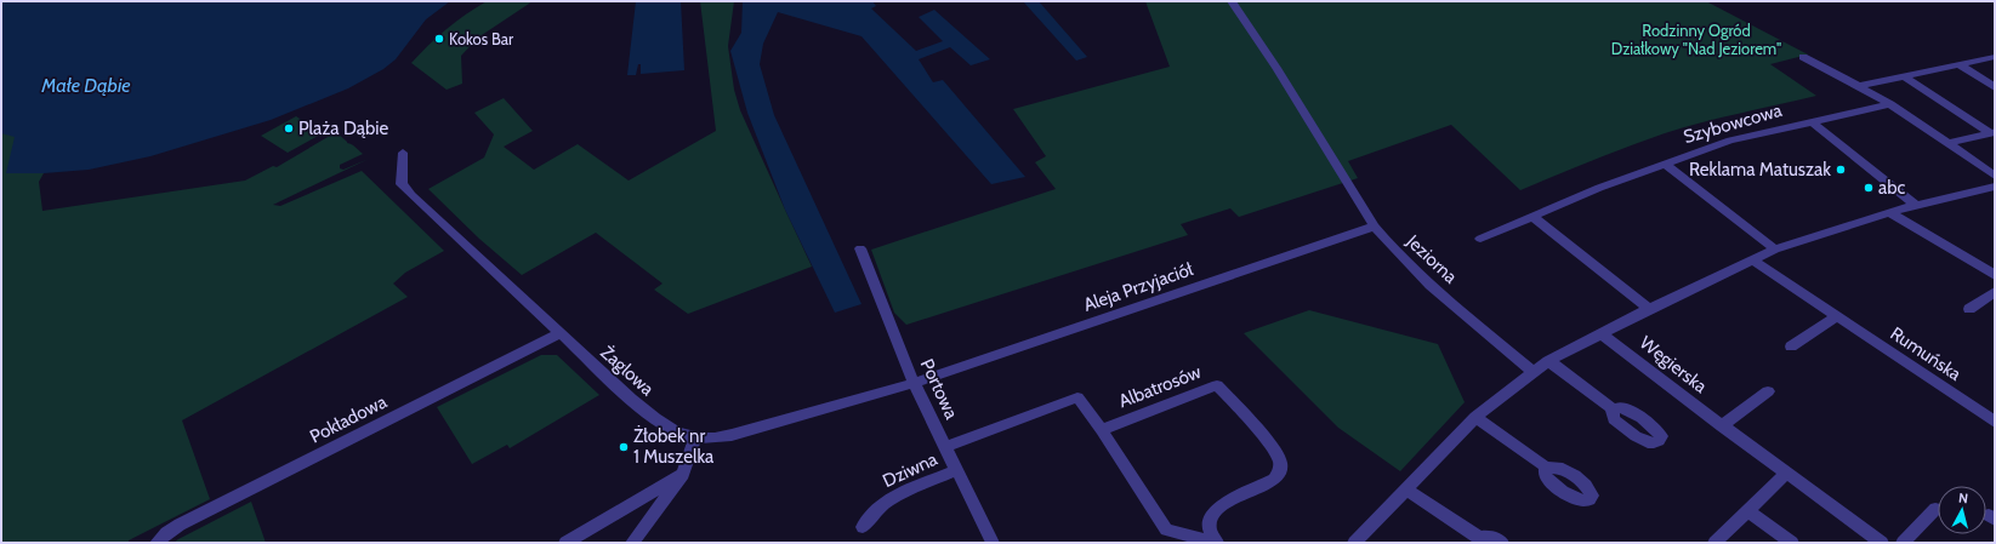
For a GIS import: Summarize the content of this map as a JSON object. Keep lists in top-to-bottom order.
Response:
{
  "streets": {
    "street": [
      "Szybowcowa",
      "Jeziorna",
      "Aleja Przyjaciół",
      "Rumuńska",
      "Węgierska",
      "Żaglowa",
      "Albatrosów",
      "Portowa",
      "Pokładowa",
      "Dziwna"
    ]
  },
  "crossings": [
    ["Jeziorna", "Aleja Przyjaciół"],
    ["Aleja Przyjaciół", "Żaglowa"],
    ["Aleja Przyjaciół", "Portowa"],
    ["Żaglowa", "Portowa"],
    ["Żaglowa", "Pokładowa"],
    ["Albatrosów", "Portowa"],
    ["Portowa", "Dziwna"]
  ],
  "water": ["Małe Dąbie"],
  "parks": ["Rodzinny Ogród Działkowy \"Nad Jeziorem\""],
  "places": [
    "Kokos Bar",
    "Plaża Dąbie",
    "Reklama Matuszak",
    "abc",
    "Żłobek nr 1 Muszelka"
  ],
  "north": "top"
}
